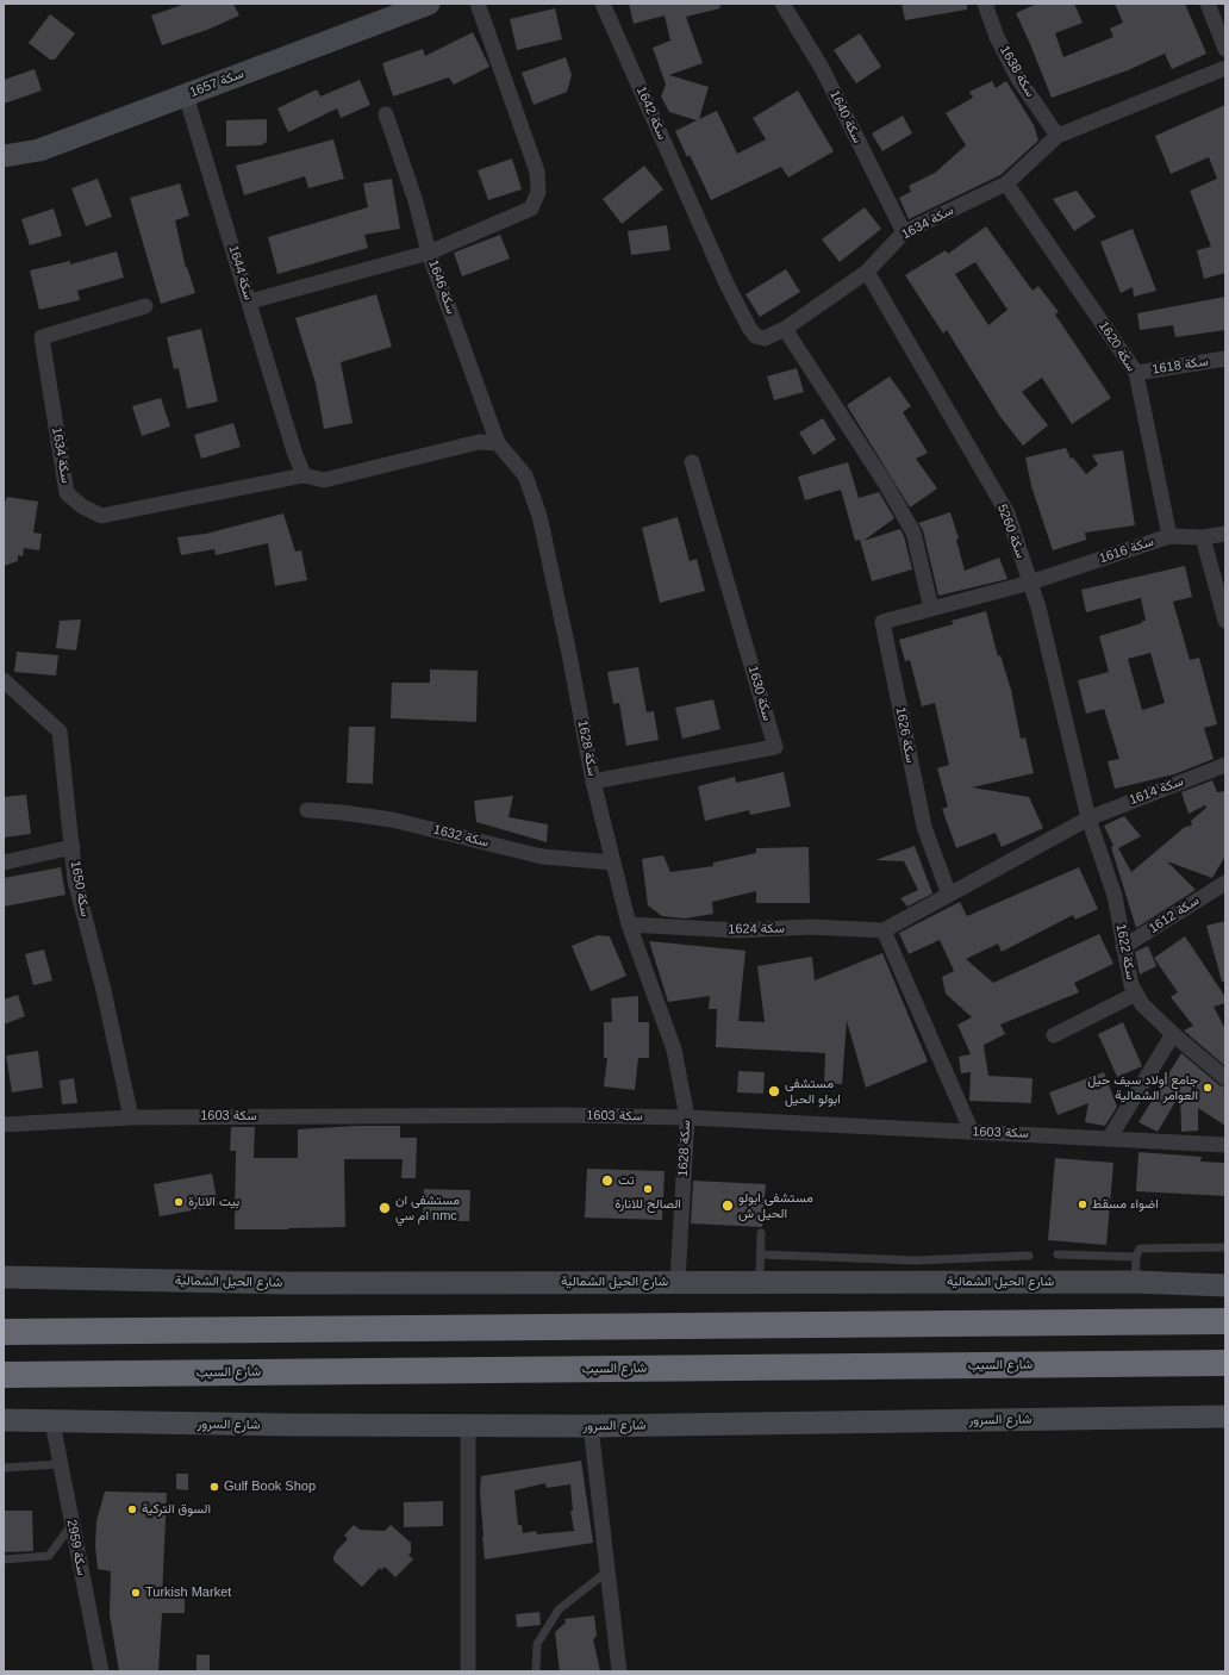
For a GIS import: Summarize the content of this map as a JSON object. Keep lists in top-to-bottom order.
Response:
{
  "streets": {
    "highway": ["شارع السيب"],
    "street": [
      "سكة 1638",
      "سكة 1657",
      "سكة 1642",
      "سكة 1640",
      "سكة 1634",
      "سكة 1644",
      "سكة 1646",
      "سكة 1620",
      "سكة 1618",
      "سكة 5260",
      "سكة 1616",
      "سكة 1630",
      "سكة 1626",
      "سكة 1628",
      "سكة 1614",
      "سكة 1632",
      "سكة 1650",
      "سكة 1612",
      "سكة 1624",
      "سكة 1622",
      "سكة 1603",
      "شارع الحيل الشمالية",
      "شارع السرور",
      "سكة 2959"
    ]
  },
  "crossings": [
    ["سكة 1638", "سكة 1634"],
    ["سكة 1657", "سكة 1644"],
    ["سكة 1642", "سكة 1634"],
    ["سكة 1640", "سكة 1634"],
    ["سكة 1634", "سكة 1644"],
    ["سكة 1634", "سكة 1620"],
    ["سكة 1634", "سكة 5260"],
    ["سكة 1644", "سكة 1646"],
    ["سكة 1646", "سكة 1628"],
    ["سكة 1620", "سكة 1618"],
    ["سكة 1620", "سكة 1616"],
    ["سكة 5260", "سكة 1616"],
    ["سكة 5260", "سكة 1626"],
    ["سكة 5260", "سكة 1614"],
    ["سكة 5260", "سكة 1622"],
    ["سكة 1616", "سكة 1626"],
    ["سكة 1630", "سكة 1628"],
    ["سكة 1628", "سكة 1632"],
    ["سكة 1628", "سكة 1624"],
    ["سكة 1628", "سكة 1603"],
    ["سكة 1628", "شارع الحيل الشمالية"],
    ["سكة 1614", "سكة 1622"],
    ["سكة 1650", "سكة 1603"],
    ["سكة 1612", "سكة 1622"],
    ["شارع السرور", "سكة 2959"]
  ],
  "places": [
    "جامع أولاد سيف حيل العوامر الشمالية",
    "مستشفى ابولو الحيل",
    "تت",
    "الصالح للانارة",
    "بيت الانارة",
    "اضواء مسقط",
    "مستشفى ابولو الحيل ش",
    "مستشفى ان ام سي nmc",
    "Gulf Book Shop",
    "السوق التركية",
    "Turkish Market"
  ]
}
